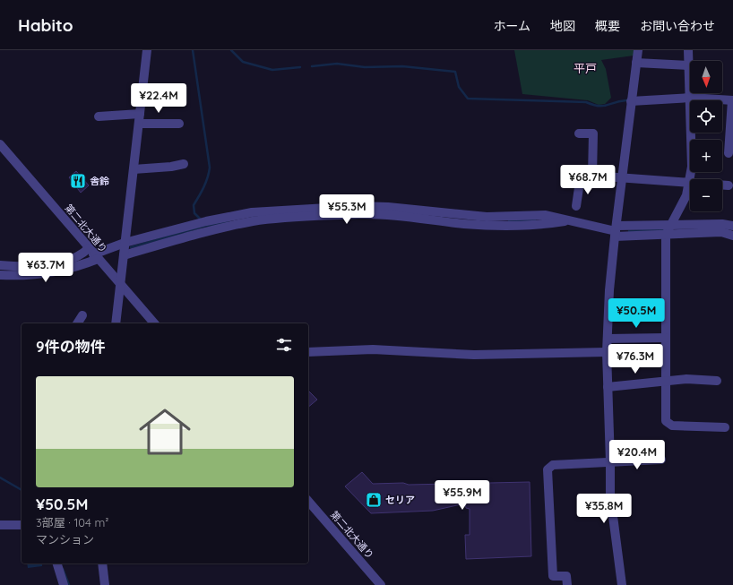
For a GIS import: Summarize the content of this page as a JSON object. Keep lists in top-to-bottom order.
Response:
{
  "streets": {
    "street": ["第二北大通り"]
  },
  "districts": ["平戸"],
  "places": {
    "restaurant": ["舎鈴"],
    "shop": ["セリア"]
  },
  "north": "bottom",
  "page": {
    "header": "Habito",
    "nav": [
      "ホーム",
      "地図",
      "概要",
      "お問い合わせ"
    ],
    "map_buttons": ["+", "−"],
    "price": [
      "¥22.4M",
      "¥68.7M",
      "¥55.3M",
      "¥63.7M",
      "¥50.5M",
      "¥76.3M",
      "¥20.4M",
      "¥55.9M",
      "¥35.8M"
    ],
    "heading": "9件の物件",
    "list": [
      {
        "name": "¥50.5M",
        "note": "3部屋 · 104 m² · マンション"
      }
    ]
  }
}
